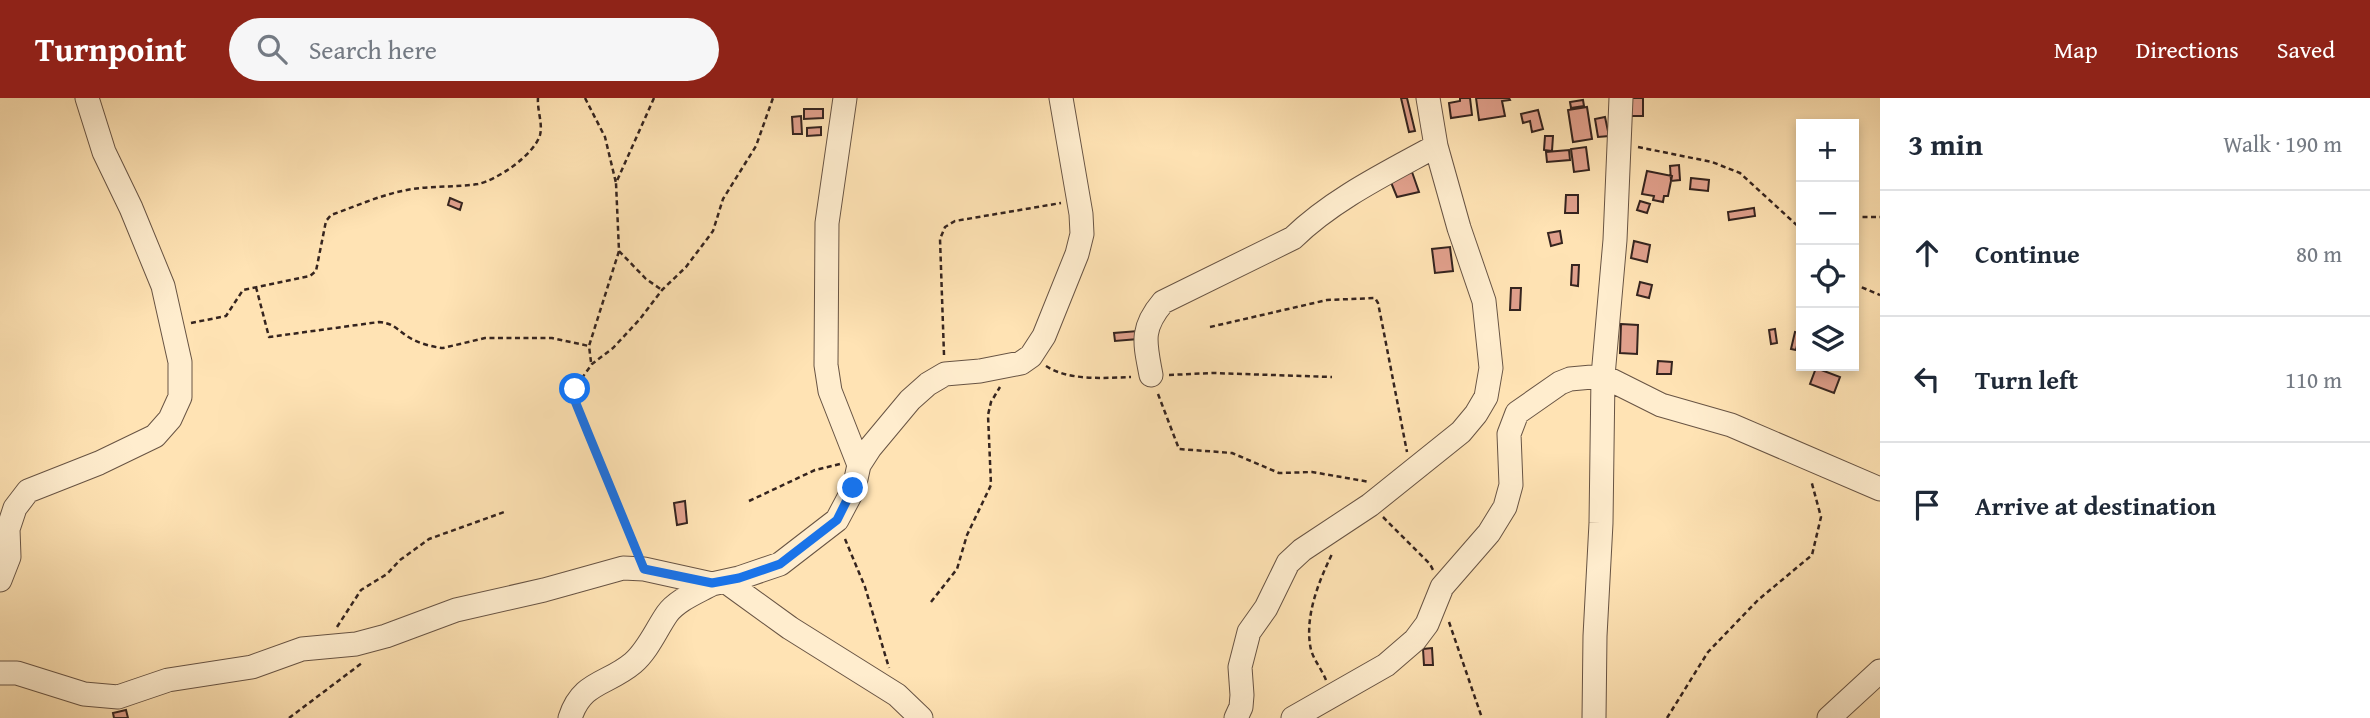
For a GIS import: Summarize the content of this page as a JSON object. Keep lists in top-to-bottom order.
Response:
{
  "page": {
    "header": "Turnpoint",
    "search": "Search here",
    "nav": ["Map", "Directions", "Saved"],
    "heading": ["3 min", "Walk · 190 m"],
    "map_buttons": ["+", "−"],
    "list": [
      ["Continue", "80 m"],
      ["Turn left", "110 m"],
      "Arrive at destination"
    ]
  }
}
